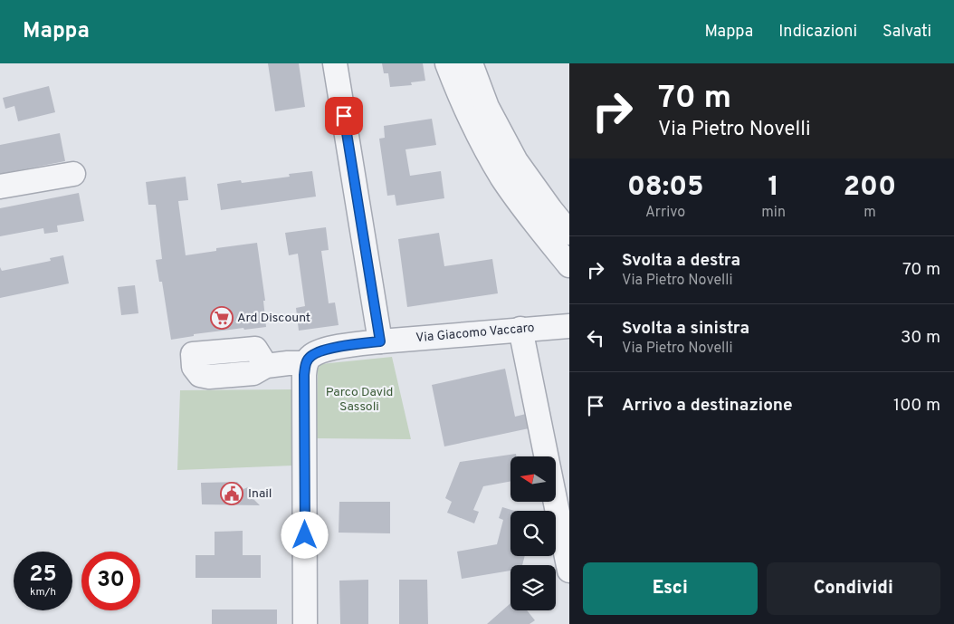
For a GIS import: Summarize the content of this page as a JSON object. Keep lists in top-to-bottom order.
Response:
{
  "streets": {
    "street": ["Via Giacomo Vaccaro"]
  },
  "parks": ["Parco David Sassoli"],
  "places": {
    "supermarket": ["Ard Discount"],
    "public building": ["Inail"]
  },
  "north": "left",
  "page": {
    "header": "Mappa",
    "nav": ["Mappa", "Indicazioni", "Salvati"],
    "turn": ["70 m", "Via Pietro Novelli"],
    "eta": [
      "08:05",
      "Arrivo",
      "1",
      "min",
      "200",
      "m"
    ],
    "list": [
      {
        "name": "Svolta a destra",
        "note": "Via Pietro Novelli",
        "value": "70 m"
      },
      {
        "name": "Svolta a sinistra",
        "note": "Via Pietro Novelli",
        "value": "30 m"
      },
      {
        "name": "Arrivo a destinazione",
        "value": "100 m"
      }
    ],
    "speed": "25 km/h",
    "limit": "30",
    "buttons": ["Esci", "Condividi"]
  }
}
